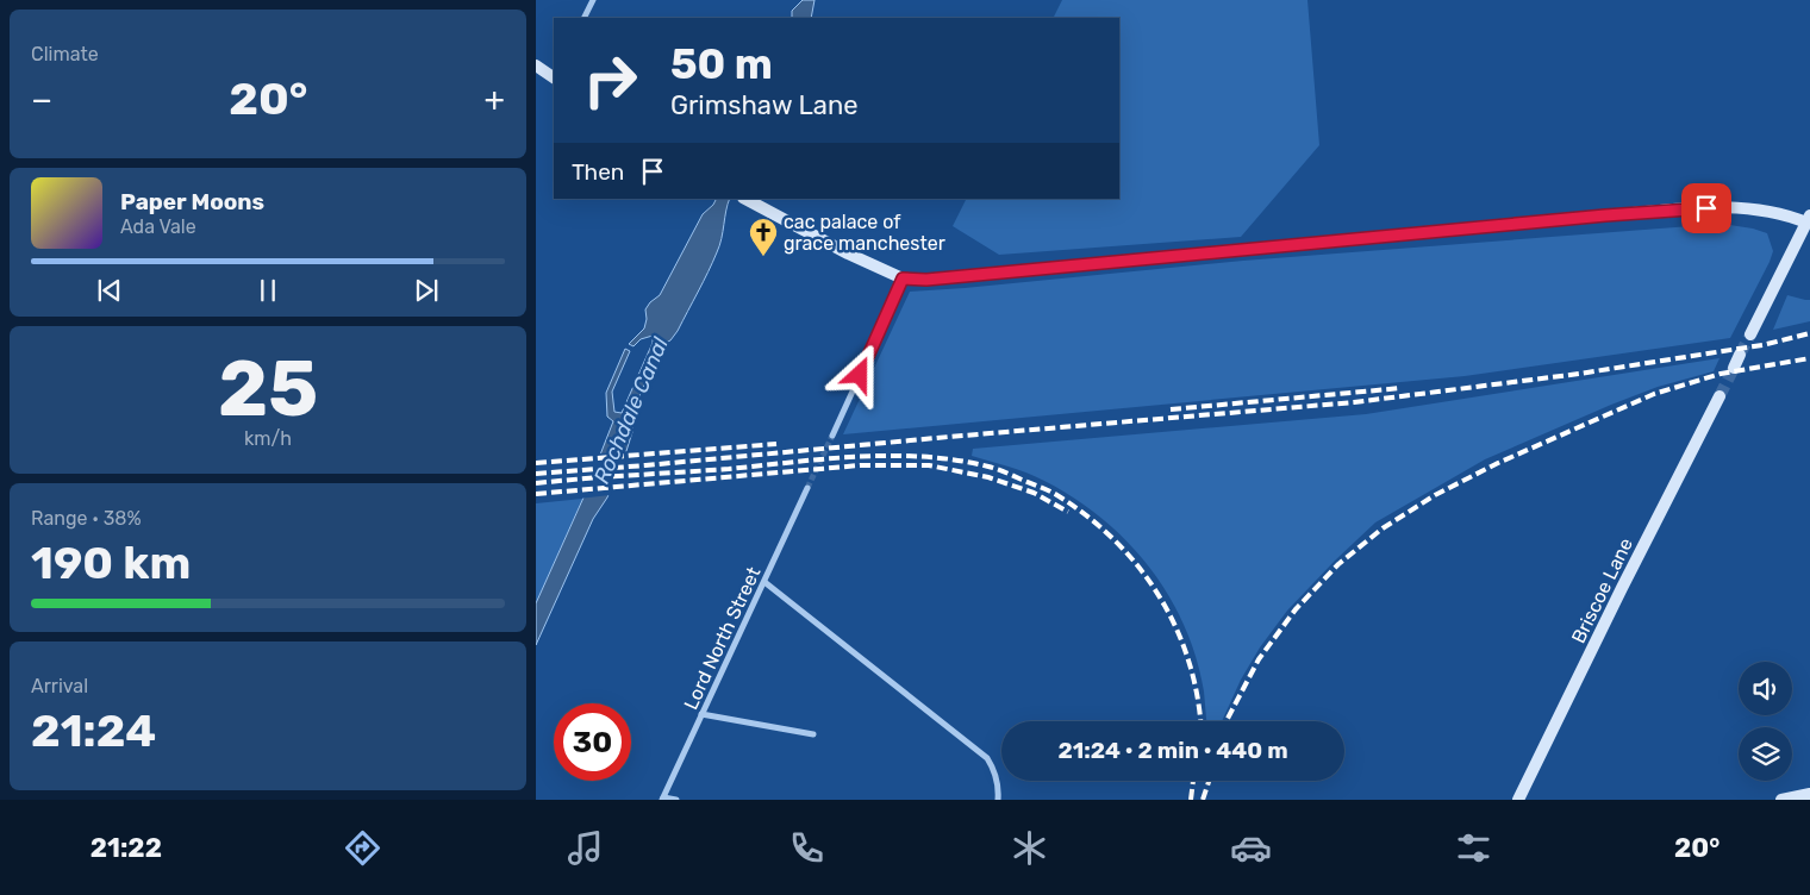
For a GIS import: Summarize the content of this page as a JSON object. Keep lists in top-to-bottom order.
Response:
{
  "streets": {
    "street": ["Briscoe Lane", "Lord North Street"]
  },
  "water": ["Rochdale Canal"],
  "places": {
    "church": ["cac palace of grace manchester"]
  },
  "page": {
    "tile": [
      "Climate",
      ["25", "km/h"],
      ["Range · 38%", "190 km"],
      ["Arrival", "21:24"]
    ],
    "turn": ["50 m", "Grimshaw Lane"],
    "heat": ["−", "20°", "+"],
    "then": "Then",
    "song": ["Paper Moons", "Ada Vale"],
    "limit": "30",
    "trip": "21:24 · 2 min · 440 m",
    "tabs": ["21:22", "20°"]
  }
}
